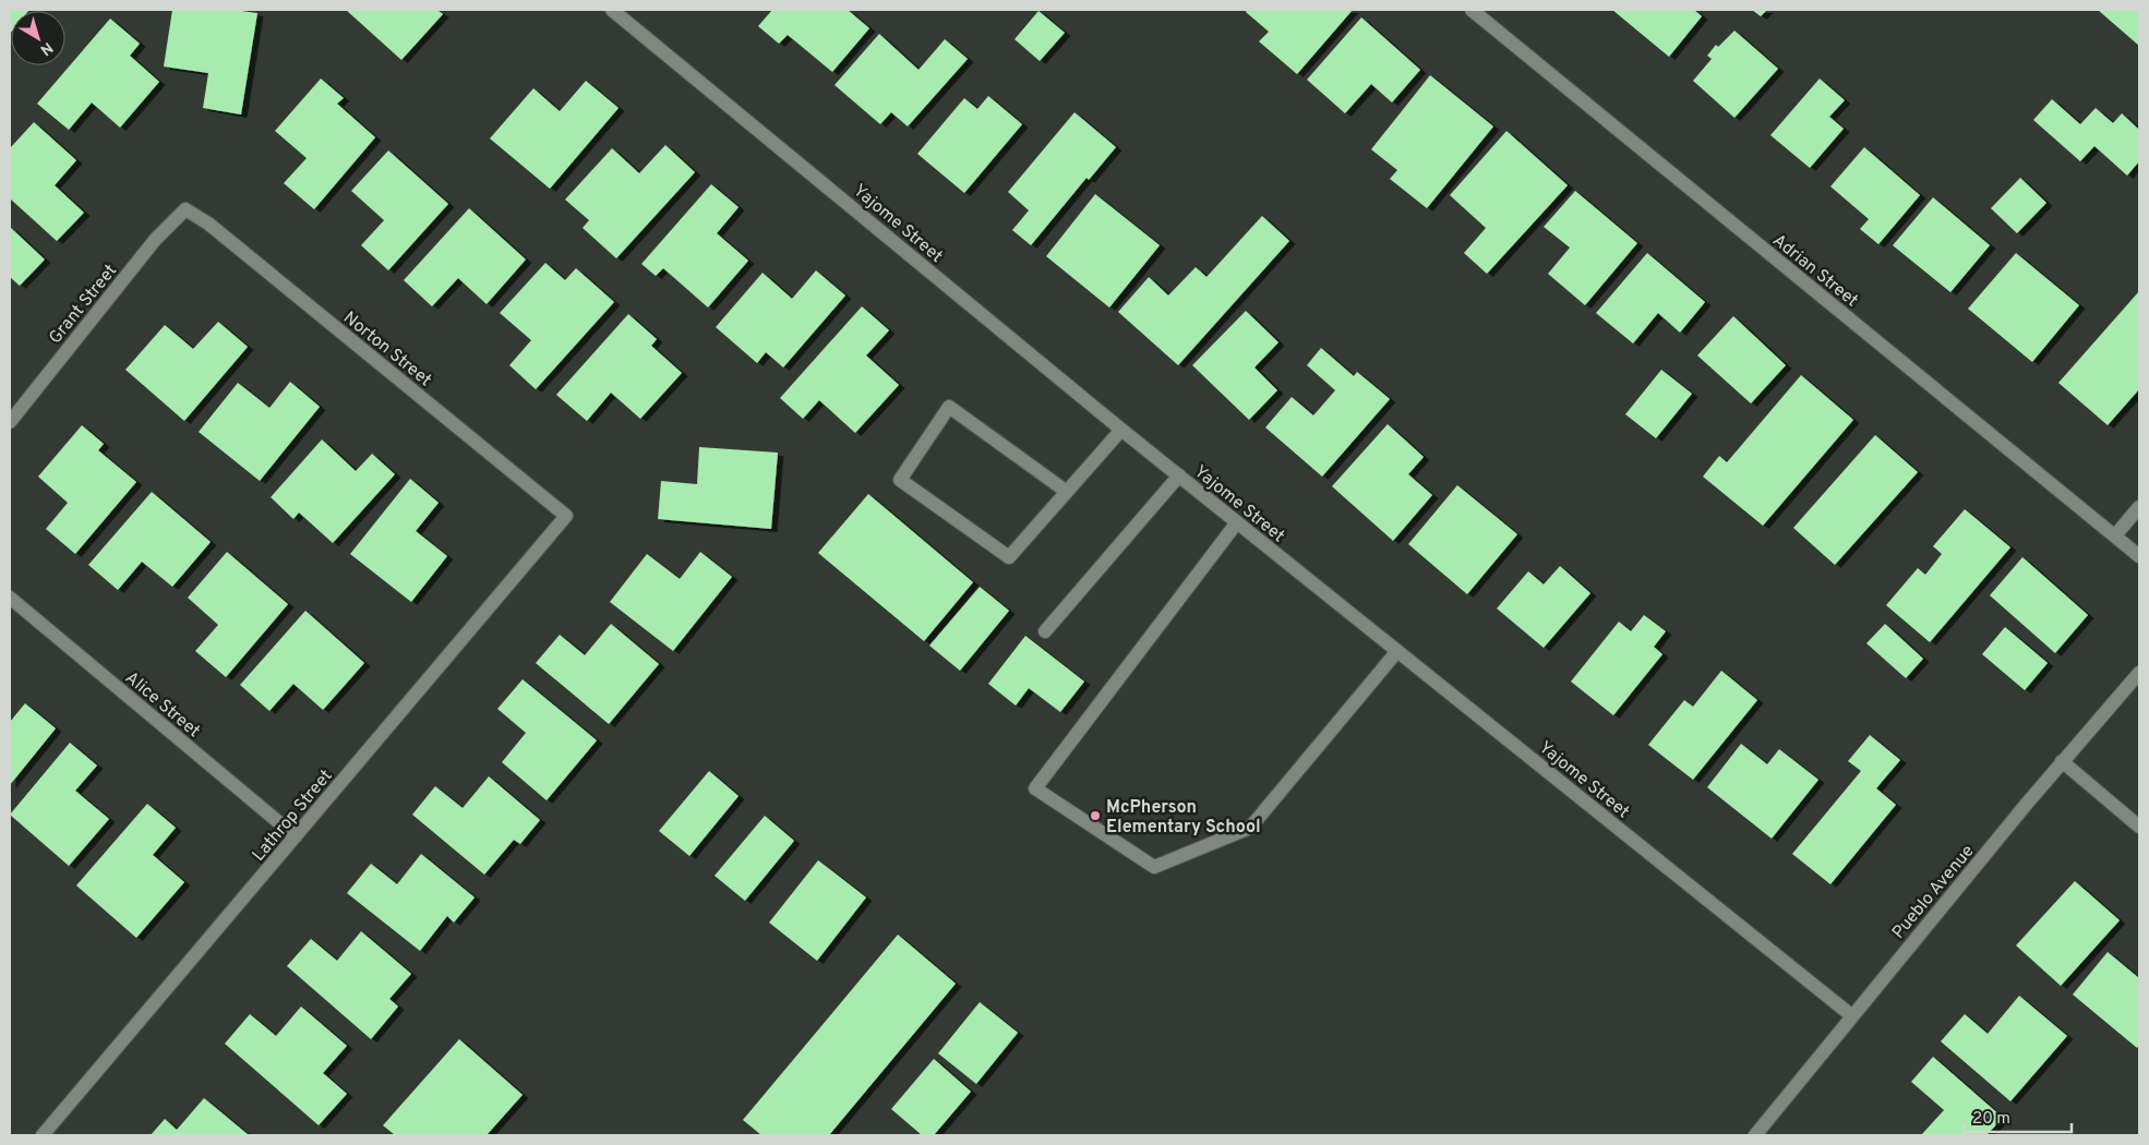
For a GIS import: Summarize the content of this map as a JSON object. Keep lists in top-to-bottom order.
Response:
{
  "streets": {
    "street": [
      "Yajome Street",
      "Adrian Street",
      "Grant Street",
      "Norton Street",
      "Alice Street",
      "Lathrop Street",
      "Pueblo Avenue"
    ]
  },
  "crossings": [
    ["Yajome Street", "Pueblo Avenue"],
    ["Grant Street", "Norton Street"],
    ["Norton Street", "Lathrop Street"],
    ["Alice Street", "Lathrop Street"]
  ],
  "places": ["McPherson Elementary School"],
  "scale_bar": "20 m",
  "north": "bottom right"
}
